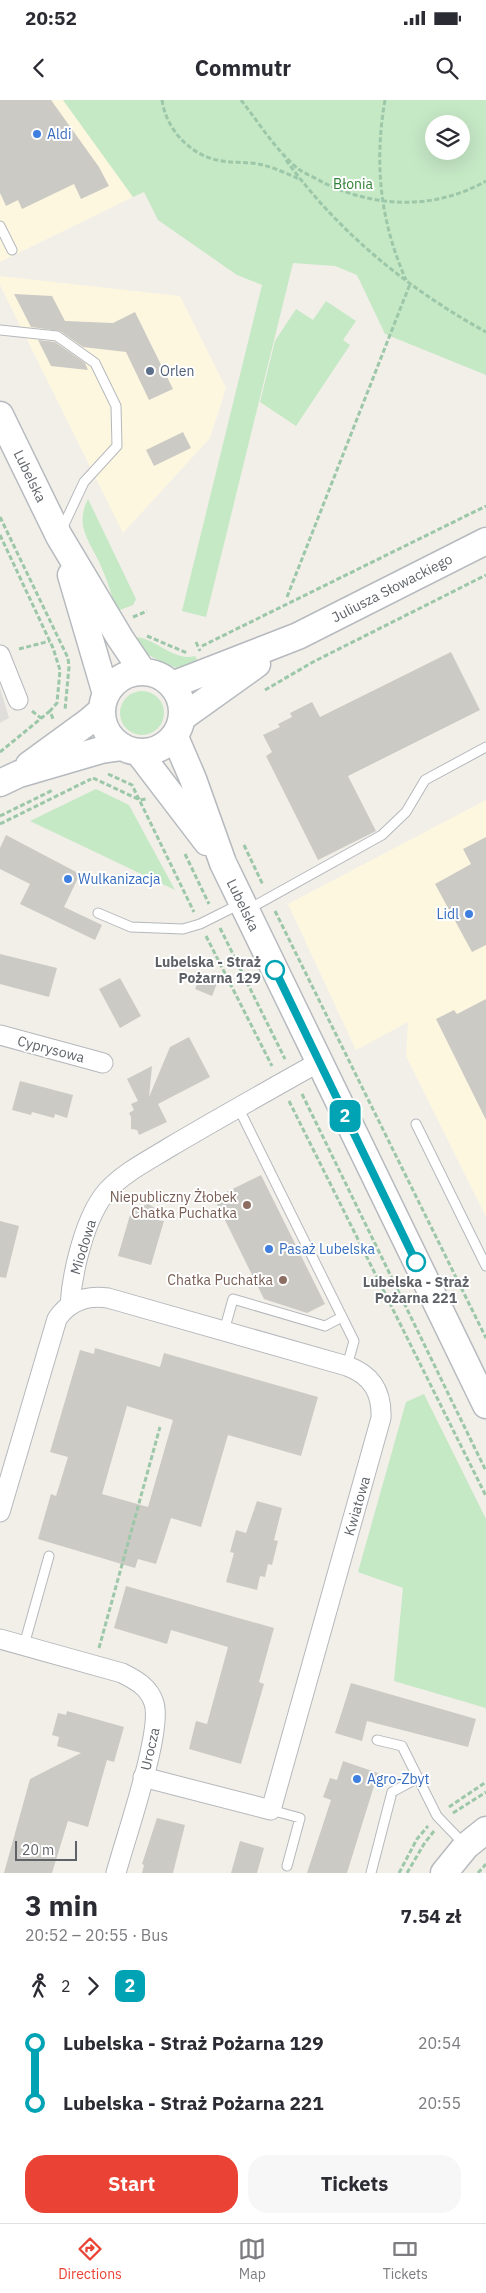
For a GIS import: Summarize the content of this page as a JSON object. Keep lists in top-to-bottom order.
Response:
{
  "streets": {
    "main road": ["Lubelska", "Juliusza Słowackiego"],
    "street": [
      "Cyprysowa",
      "Miodowa",
      "Kwiatowa",
      "Urocza"
    ]
  },
  "crossings": [
    ["Lubelska", "Juliusza Słowackiego"],
    ["Lubelska", "Miodowa"],
    ["Miodowa", "Kwiatowa"]
  ],
  "parks": ["Błonia"],
  "places": [
    "Aldi",
    "Orlen",
    "Wulkanizacja",
    "Lidl",
    "Lubelska - Straż Pożarna 129",
    "Niepubliczny Żłobek Chatka Puchatka",
    "Pasaż Lubelska",
    "Lubelska - Straż Pożarna 221",
    "Chatka Puchatka",
    "Agro-Zbyt"
  ],
  "lines": ["bus line 2"],
  "scale_bar": "20 m",
  "page": {
    "status": "20:52",
    "header": "Commutr",
    "on_map": "2",
    "scale": "20 m",
    "heading": ["3 min", "20:52 – 20:55 · Bus", "7.54 zł"],
    "legs": ["2", "2"],
    "list": [
      {
        "name": "Lubelska - Straż Pożarna 129",
        "value": "20:54"
      },
      {
        "name": "Lubelska - Straż Pożarna 221",
        "value": "20:55"
      }
    ],
    "buttons": ["Start", "Tickets"],
    "tabs": ["Directions", "Map", "Tickets"]
  }
}
